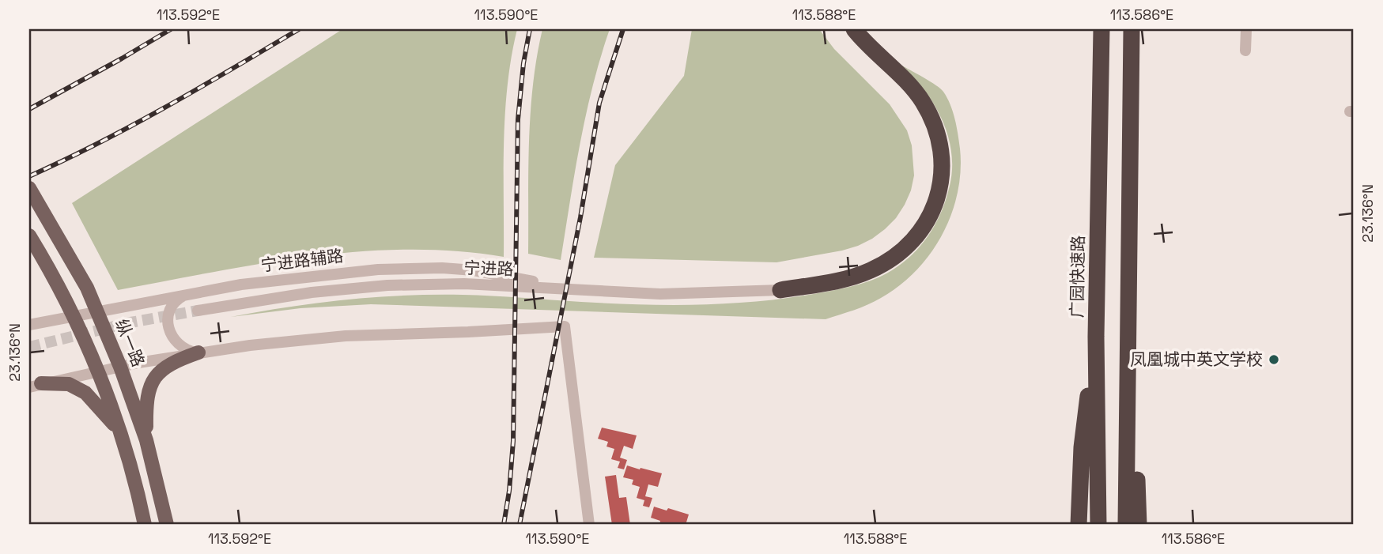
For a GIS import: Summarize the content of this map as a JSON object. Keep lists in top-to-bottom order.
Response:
{
  "streets": {
    "highway": ["广园快速路"],
    "main road": ["纵一路"],
    "street": ["宁进路辅路", "宁进路"]
  },
  "crossings": [
    ["宁进路辅路", "宁进路"],
    ["宁进路辅路", "纵一路"]
  ],
  "places": ["凤凰城中英文学校"],
  "coordinates": [
    "113.592°E",
    "113.590°E",
    "113.588°E",
    "113.586°E",
    "23.136°N"
  ]
}
